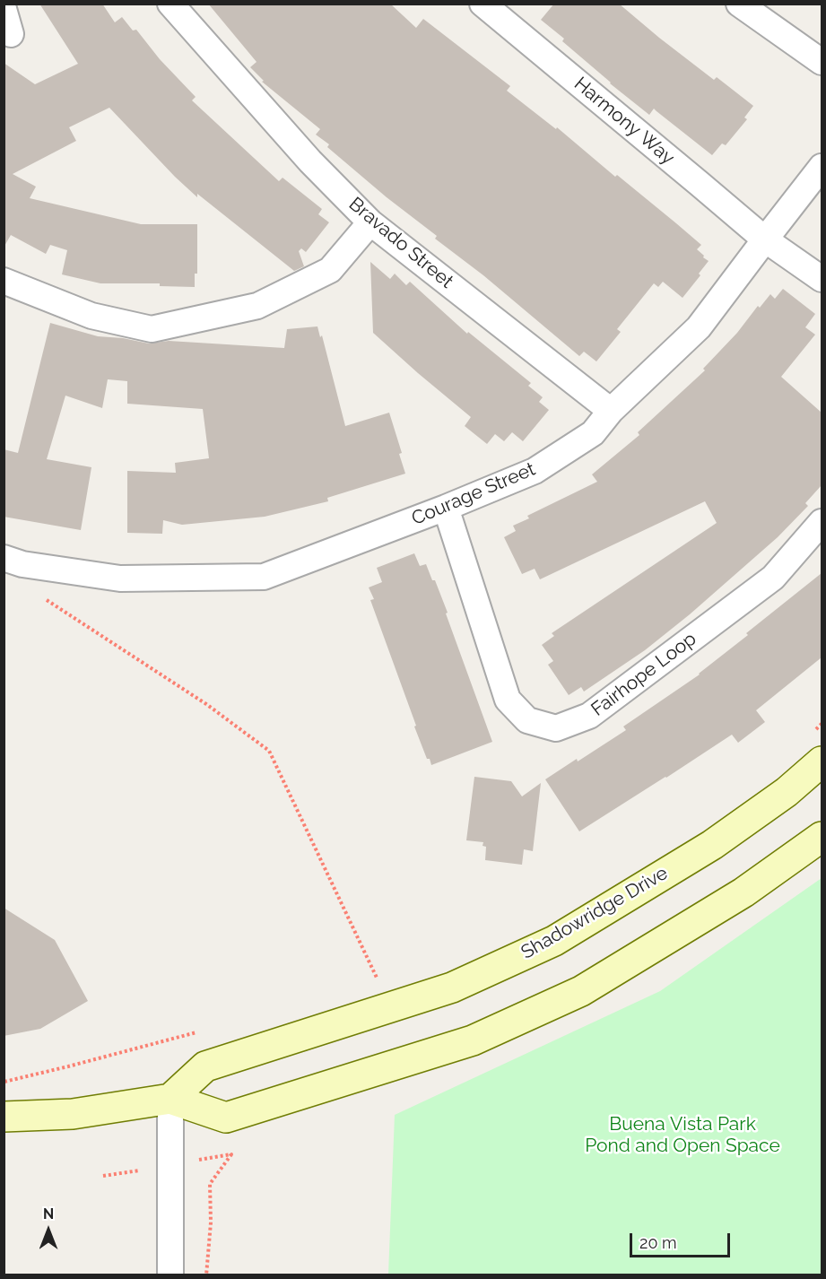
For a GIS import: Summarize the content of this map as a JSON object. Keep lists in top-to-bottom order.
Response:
{
  "streets": {
    "street": [
      "Harmony Way",
      "Bravado Street",
      "Courage Street",
      "Fairhope Loop",
      "Shadowridge Drive"
    ]
  },
  "crossings": [
    ["Harmony Way", "Courage Street"],
    ["Bravado Street", "Courage Street"],
    ["Courage Street", "Fairhope Loop"]
  ],
  "parks": ["Buena Vista Park Pond and Open Space"],
  "scale_bar": "20 m",
  "north": "top"
}
